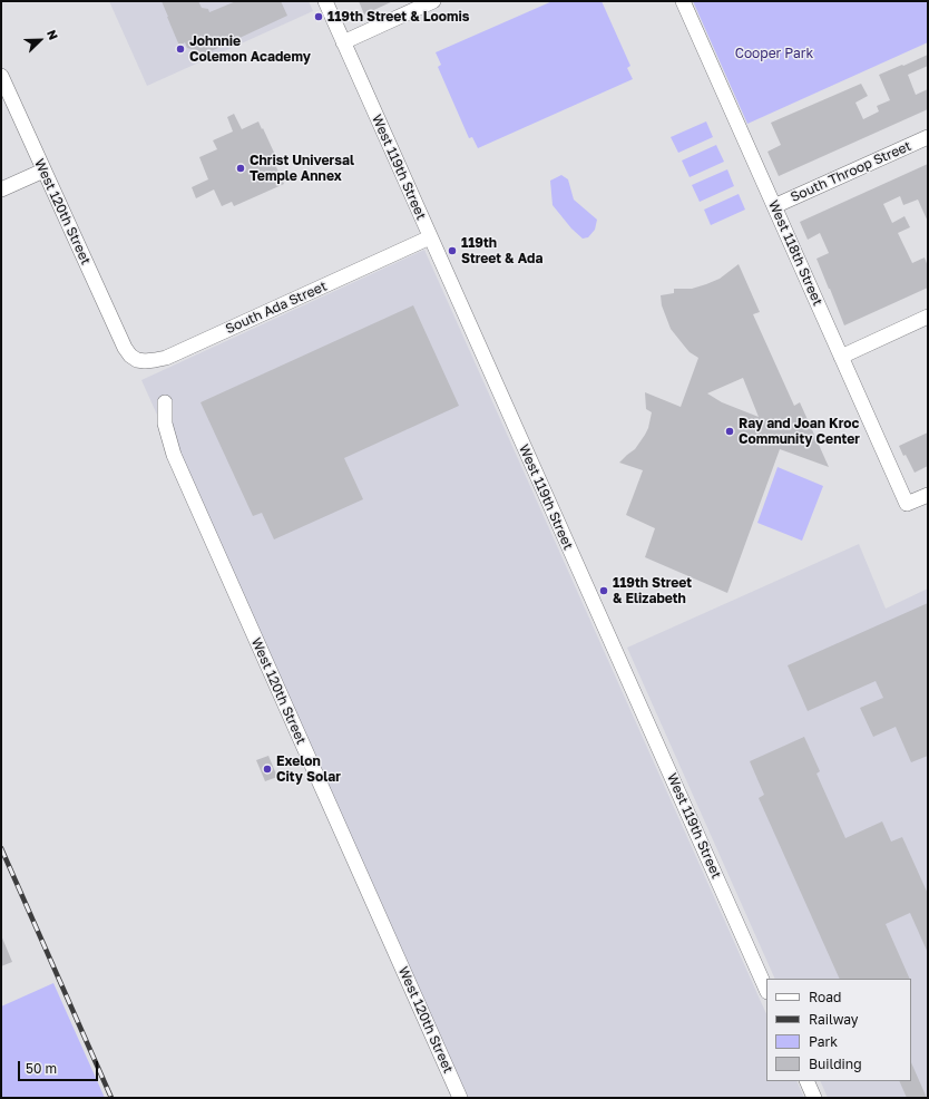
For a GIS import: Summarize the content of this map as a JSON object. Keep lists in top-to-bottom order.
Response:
{
  "streets": {
    "street": [
      "West 119th Street",
      "South Throop Street",
      "West 120th Street",
      "West 118th Street",
      "South Ada Street"
    ]
  },
  "crossings": [
    ["West 119th Street", "South Ada Street"],
    ["South Throop Street", "West 118th Street"],
    ["West 120th Street", "South Ada Street"]
  ],
  "parks": ["Cooper Park"],
  "places": [
    "119th Street & Loomis",
    "Johnnie Colemon Academy",
    "Christ Universal Temple Annex",
    "119th Street & Ada",
    "Ray and Joan Kroc Community Center",
    "119th Street & Elizabeth",
    "Exelon City Solar"
  ],
  "legend": [
    "Road",
    "Railway",
    "Park",
    "Building"
  ],
  "scale_bar": "50 m",
  "north": "top right"
}
